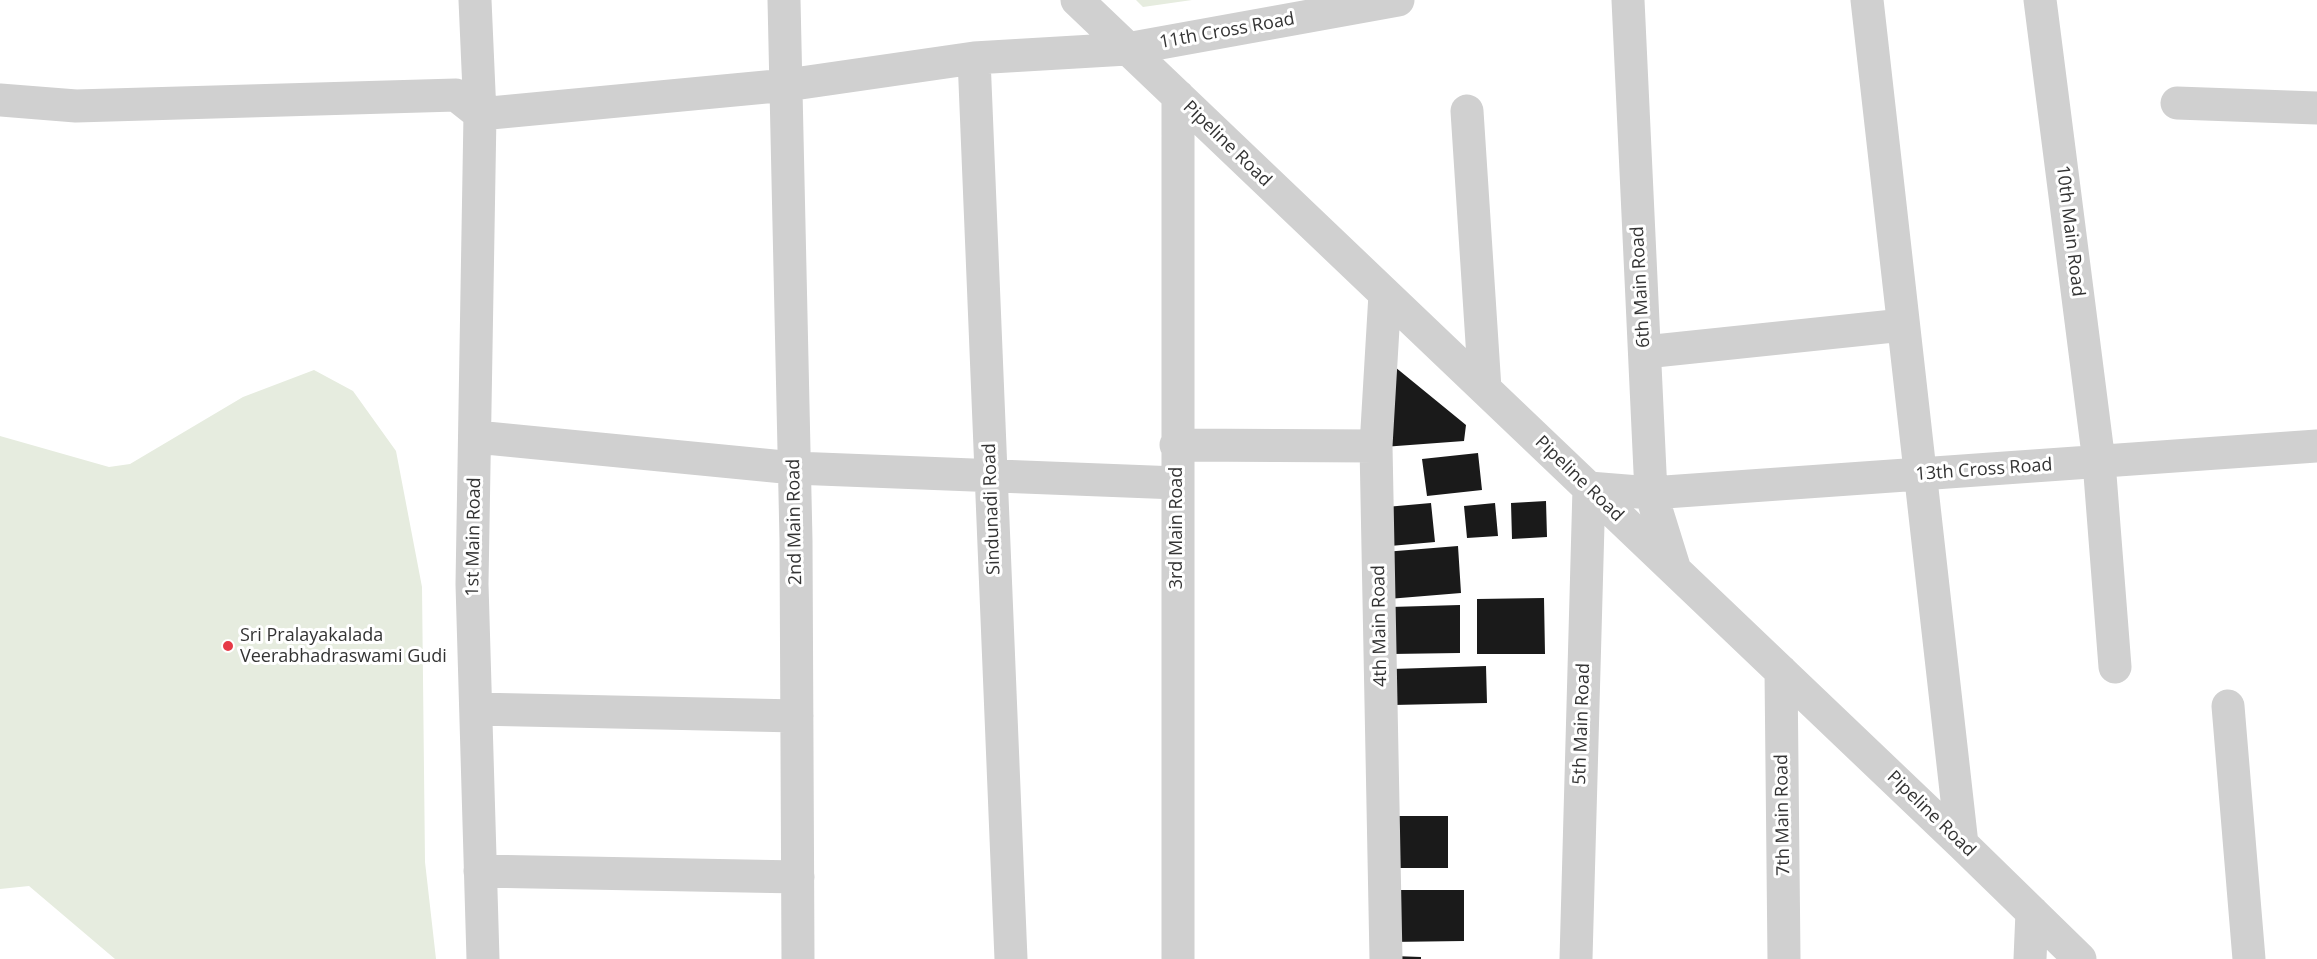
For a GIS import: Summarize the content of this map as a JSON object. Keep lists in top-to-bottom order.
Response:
{
  "streets": {
    "street": [
      "11th Cross Road",
      "Pipeline Road",
      "10th Main Road",
      "6th Main Road",
      "13th Cross Road",
      "Sindunadi Road",
      "2nd Main Road",
      "3rd Main Road",
      "1st Main Road",
      "4th Main Road",
      "5th Main Road",
      "7th Main Road"
    ]
  },
  "crossings": [
    ["11th Cross Road", "Pipeline Road"],
    ["11th Cross Road", "Sindunadi Road"],
    ["11th Cross Road", "2nd Main Road"],
    ["11th Cross Road", "1st Main Road"],
    ["Pipeline Road", "6th Main Road"],
    ["Pipeline Road", "13th Cross Road"],
    ["Pipeline Road", "3rd Main Road"],
    ["Pipeline Road", "4th Main Road"],
    ["Pipeline Road", "5th Main Road"],
    ["Pipeline Road", "7th Main Road"],
    ["10th Main Road", "13th Cross Road"],
    ["6th Main Road", "13th Cross Road"],
    ["13th Cross Road", "5th Main Road"]
  ],
  "places": ["Sri Pralayakalada Veerabhadraswami Gudi"]
}
